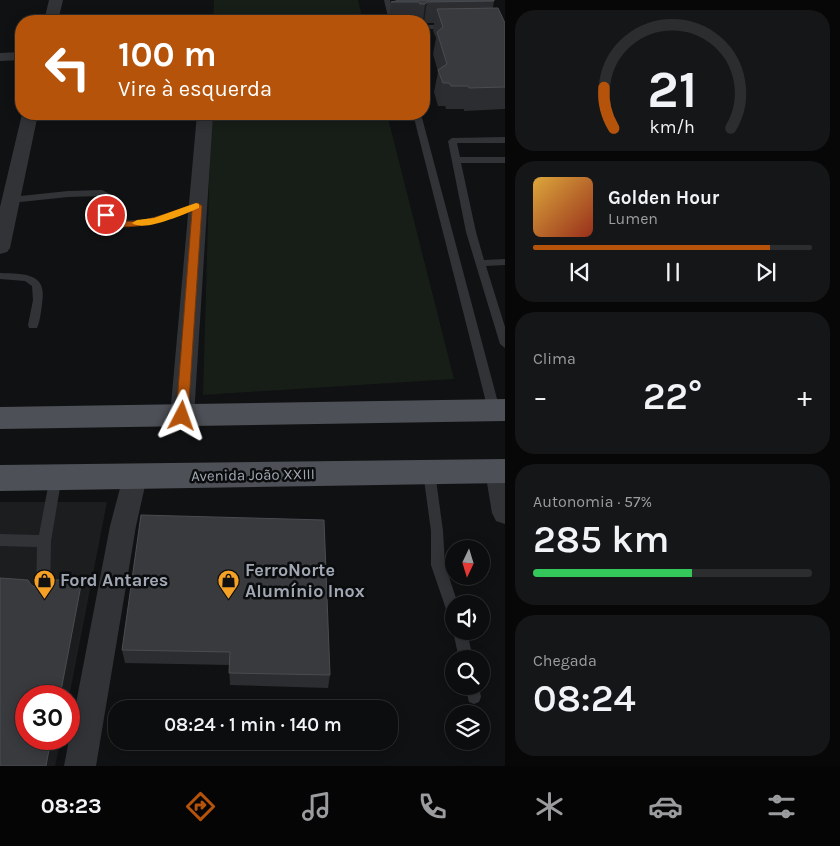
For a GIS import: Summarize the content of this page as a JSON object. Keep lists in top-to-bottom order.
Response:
{
  "streets": {
    "main road": ["Avenida João XXIII"]
  },
  "places": {
    "shop": ["Ford Antares", "FerroNorte Alumínio Inox"]
  },
  "north": "bottom",
  "page": {
    "turn": ["100 m", "Vire à esquerda"],
    "song": ["Golden Hour", "Lumen"],
    "tile": [
      "Clima",
      ["Autonomia · 57%", "285 km"],
      ["Chegada", "08:24"]
    ],
    "heat": ["−", "22°", "+"],
    "limit": "30",
    "trip": "08:24 · 1 min · 140 m",
    "tabs": "08:23",
    "gauge": ["21", "km/h"]
  }
}
